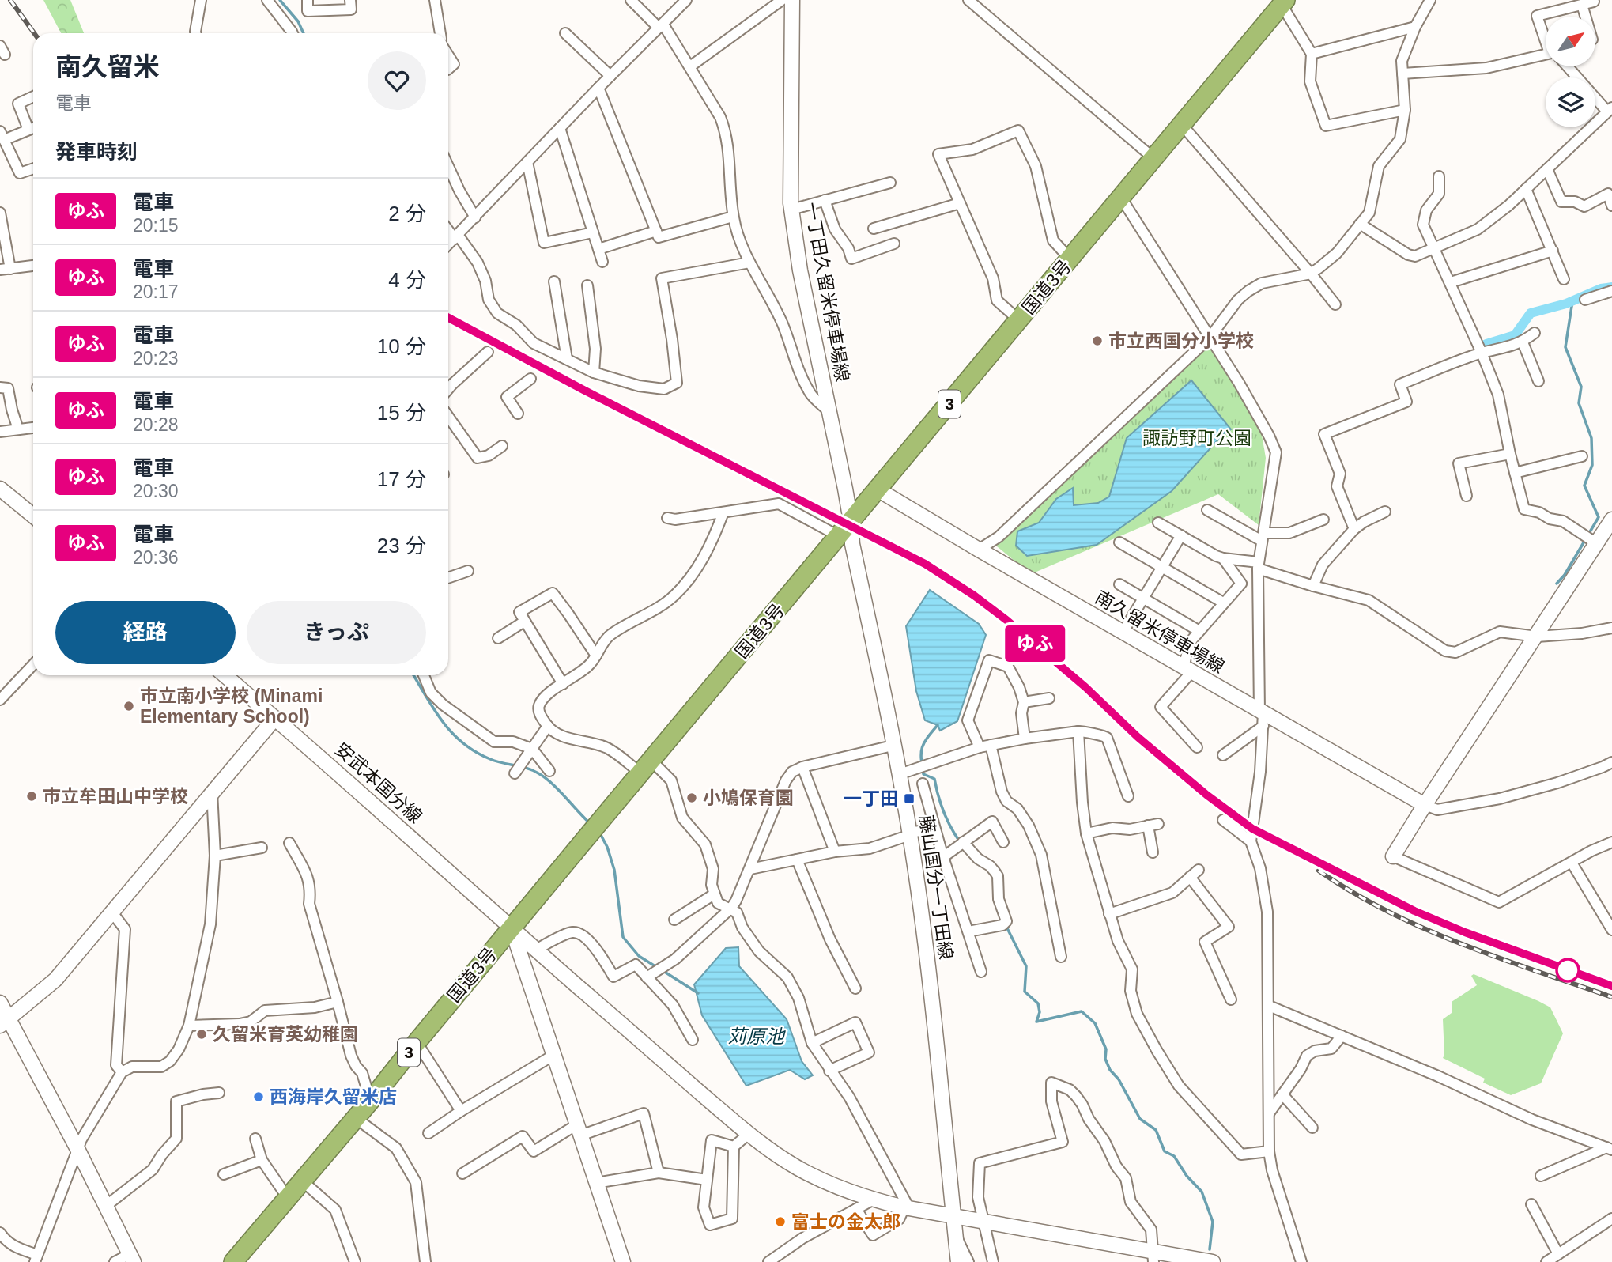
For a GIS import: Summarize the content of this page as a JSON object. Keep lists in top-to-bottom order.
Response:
{
  "streets": {
    "highway": ["国道3号", "3"],
    "main road": [
      "一丁田久留米停車場線",
      "南久留米停車場線",
      "安武本国分線",
      "藤山国分一丁田線"
    ]
  },
  "crossings": [
    ["国道3号", "一丁田久留米停車場線"],
    ["国道3号", "南久留米停車場線"],
    ["国道3号", "安武本国分線"],
    ["国道3号", "藤山国分一丁田線"],
    ["一丁田久留米停車場線", "藤山国分一丁田線"],
    ["安武本国分線", "藤山国分一丁田線"]
  ],
  "water": ["苅原池"],
  "parks": ["諏訪野町公園"],
  "places": {
    "other": [
      "市立西国分小学校",
      "市立南小学校 (Minami Elementary School)",
      "市立牟田山中学校",
      "小鳩保育園",
      "久留米育英幼稚園",
      "西海岸久留米店",
      "富士の金太郎"
    ],
    "transit": ["一丁田"]
  },
  "north": "top right",
  "page": {
    "on_map": "ゆふ",
    "heading": [
      ["南久留米", "電車"],
      "発車時刻"
    ],
    "list": [
      {
        "mark": "ゆふ",
        "name": "電車",
        "note": "20:15",
        "value": "2 分"
      },
      {
        "mark": "ゆふ",
        "name": "電車",
        "note": "20:17",
        "value": "4 分"
      },
      {
        "mark": "ゆふ",
        "name": "電車",
        "note": "20:23",
        "value": "10 分"
      },
      {
        "mark": "ゆふ",
        "name": "電車",
        "note": "20:28",
        "value": "15 分"
      },
      {
        "mark": "ゆふ",
        "name": "電車",
        "note": "20:30",
        "value": "17 分"
      },
      {
        "mark": "ゆふ",
        "name": "電車",
        "note": "20:36",
        "value": "23 分"
      }
    ],
    "buttons": ["経路", "きっぷ"]
  }
}
